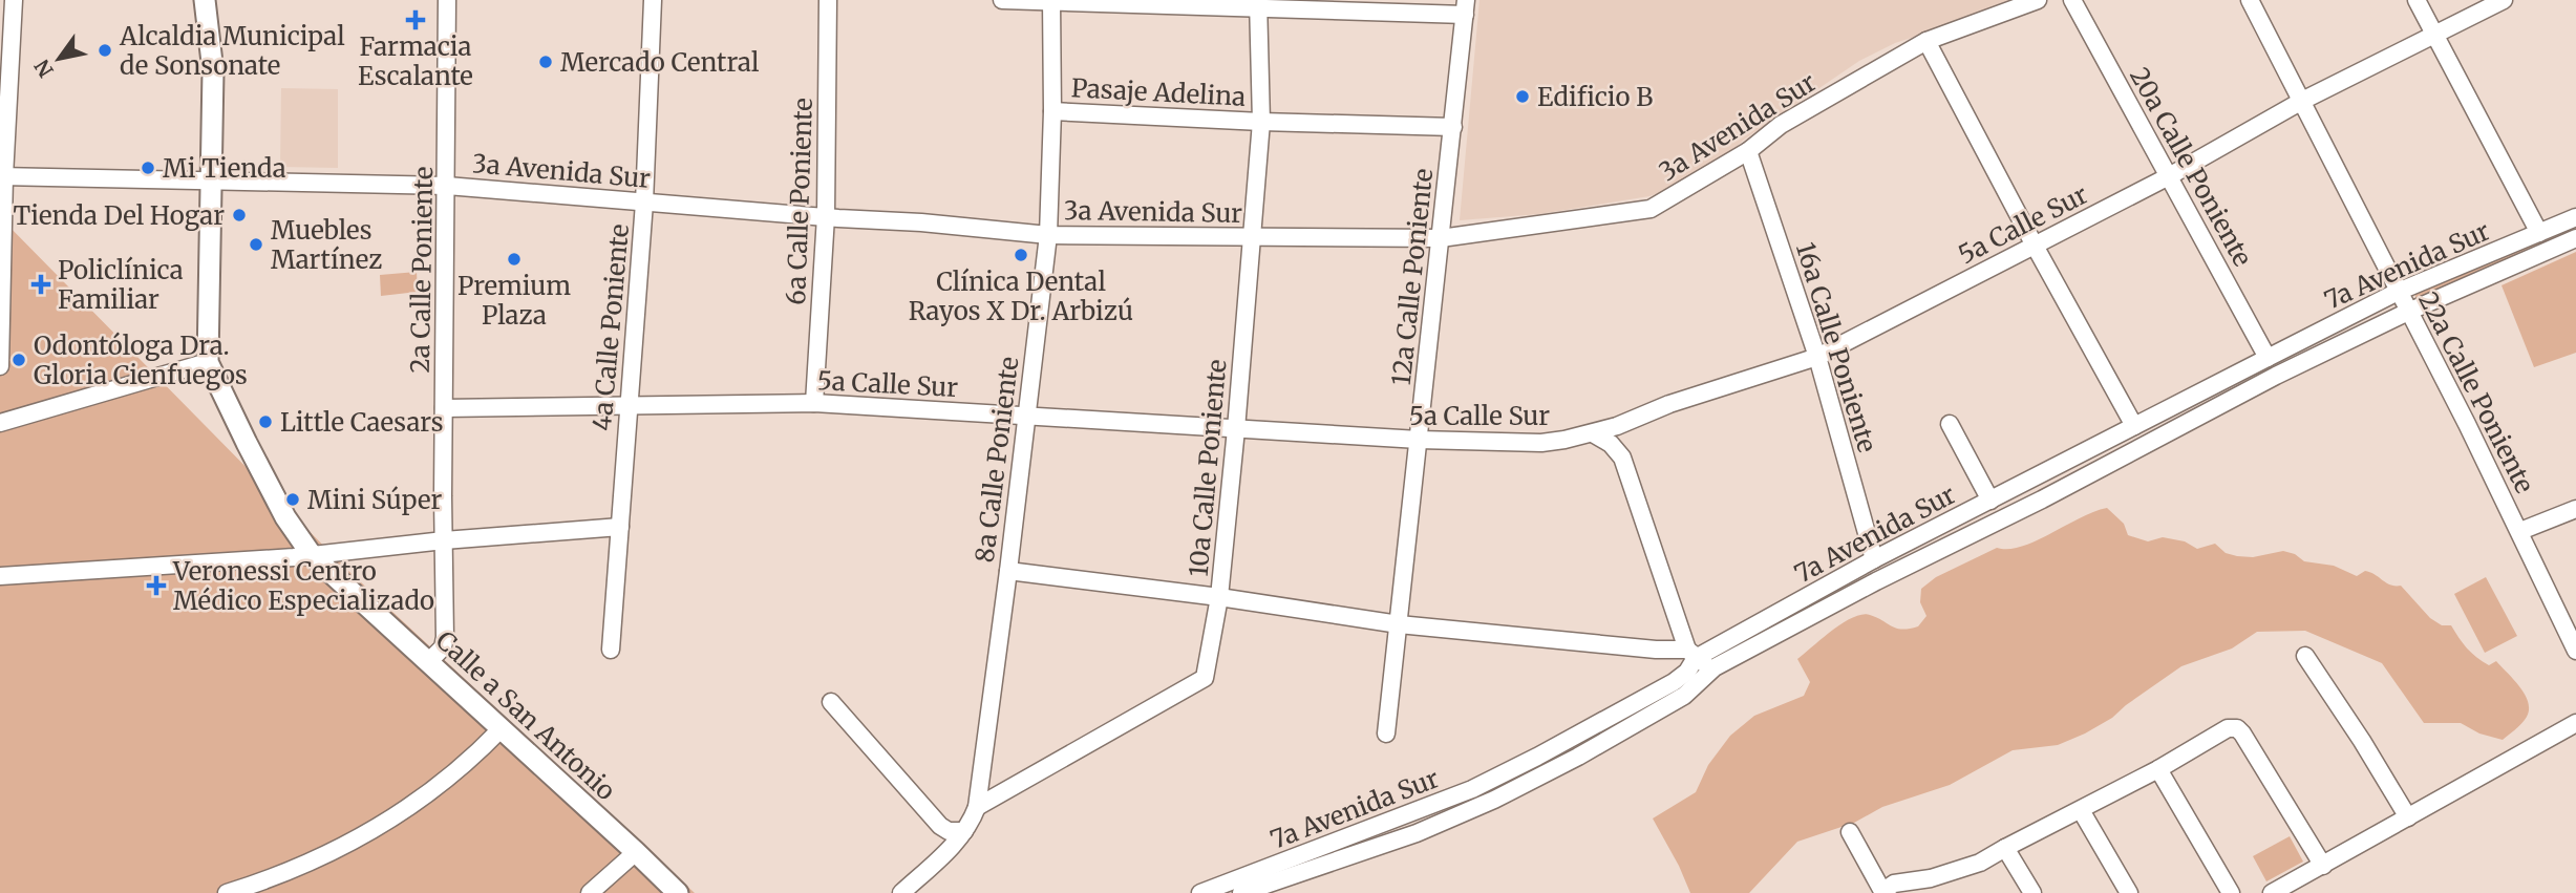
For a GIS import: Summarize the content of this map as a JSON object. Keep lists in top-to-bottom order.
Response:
{
  "streets": {
    "street": [
      "Pasaje Adelina",
      "3a Avenida Sur",
      "20a Calle Poniente",
      "6a Calle Poniente",
      "5a Calle Sur",
      "7a Avenida Sur",
      "2a Calle Poniente",
      "12a Calle Poniente",
      "4a Calle Poniente",
      "16a Calle Poniente",
      "22a Calle Poniente",
      "8a Calle Poniente",
      "10a Calle Poniente",
      "Calle a San Antonio"
    ]
  },
  "crossings": [
    ["Pasaje Adelina", "12a Calle Poniente"],
    ["Pasaje Adelina", "8a Calle Poniente"],
    ["Pasaje Adelina", "10a Calle Poniente"],
    ["3a Avenida Sur", "6a Calle Poniente"],
    ["3a Avenida Sur", "2a Calle Poniente"],
    ["3a Avenida Sur", "12a Calle Poniente"],
    ["3a Avenida Sur", "4a Calle Poniente"],
    ["3a Avenida Sur", "16a Calle Poniente"],
    ["3a Avenida Sur", "8a Calle Poniente"],
    ["3a Avenida Sur", "10a Calle Poniente"],
    ["3a Avenida Sur", "Calle a San Antonio"],
    ["20a Calle Poniente", "5a Calle Sur"],
    ["20a Calle Poniente", "7a Avenida Sur"],
    ["6a Calle Poniente", "5a Calle Sur"],
    ["5a Calle Sur", "2a Calle Poniente"],
    ["5a Calle Sur", "12a Calle Poniente"],
    ["5a Calle Sur", "4a Calle Poniente"],
    ["5a Calle Sur", "16a Calle Poniente"],
    ["5a Calle Sur", "22a Calle Poniente"],
    ["5a Calle Sur", "8a Calle Poniente"],
    ["5a Calle Sur", "10a Calle Poniente"],
    ["7a Avenida Sur", "16a Calle Poniente"],
    ["7a Avenida Sur", "22a Calle Poniente"],
    ["2a Calle Poniente", "Calle a San Antonio"],
    ["8a Calle Poniente", "10a Calle Poniente"]
  ],
  "places": {
    "health": ["Farmacia Escalante", "Policlínica Familiar", "Veronessi Centro Médico Especializado"],
    "other": [
      "Alcaldia Municipal de Sonsonate",
      "Mercado Central",
      "Edificio B",
      "Mi Tienda",
      "Tienda Del Hogar",
      "Muebles Martínez",
      "Clínica Dental Rayos X Dr. Arbizú",
      "Premium Plaza",
      "Odontóloga Dra. Gloria Cienfuegos",
      "Little Caesars",
      "Mini Súper"
    ]
  },
  "north": "bottom left"
}
